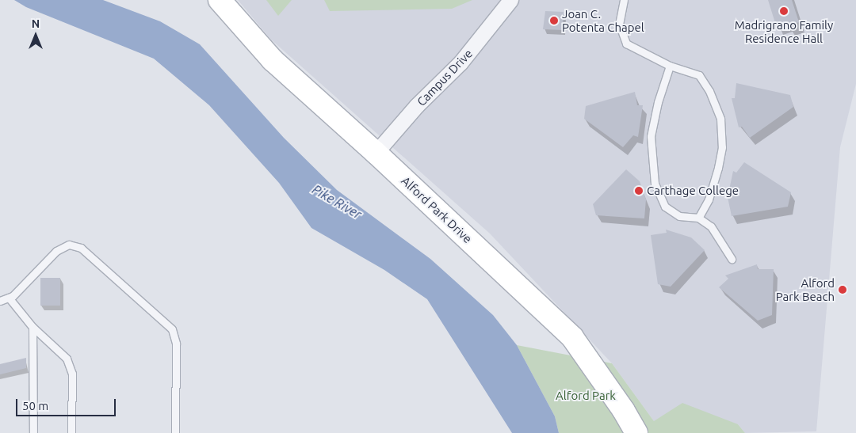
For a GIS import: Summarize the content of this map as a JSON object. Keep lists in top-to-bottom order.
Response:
{
  "streets": {
    "main road": ["Alford Park Drive"],
    "street": ["Campus Drive"]
  },
  "crossings": [
    ["Campus Drive", "Alford Park Drive"]
  ],
  "water": ["Pike River"],
  "parks": ["Alford Park"],
  "places": [
    "Madrigrano Family Residence Hall",
    "Joan C. Potenta Chapel",
    "Carthage College",
    "Alford Park Beach"
  ],
  "scale_bar": "50 m",
  "north": "top"
}
